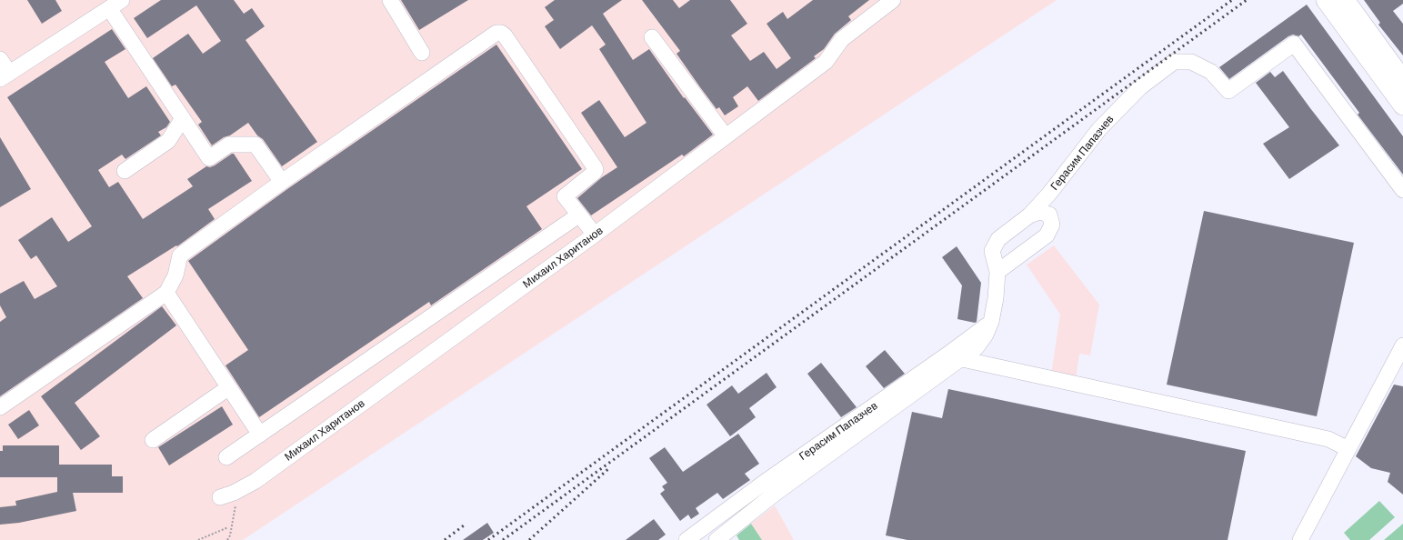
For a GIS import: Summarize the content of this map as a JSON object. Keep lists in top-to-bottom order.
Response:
{
  "streets": {
    "street": ["Герасим Папазчев", "Михаил Хаританов"]
  }
}
